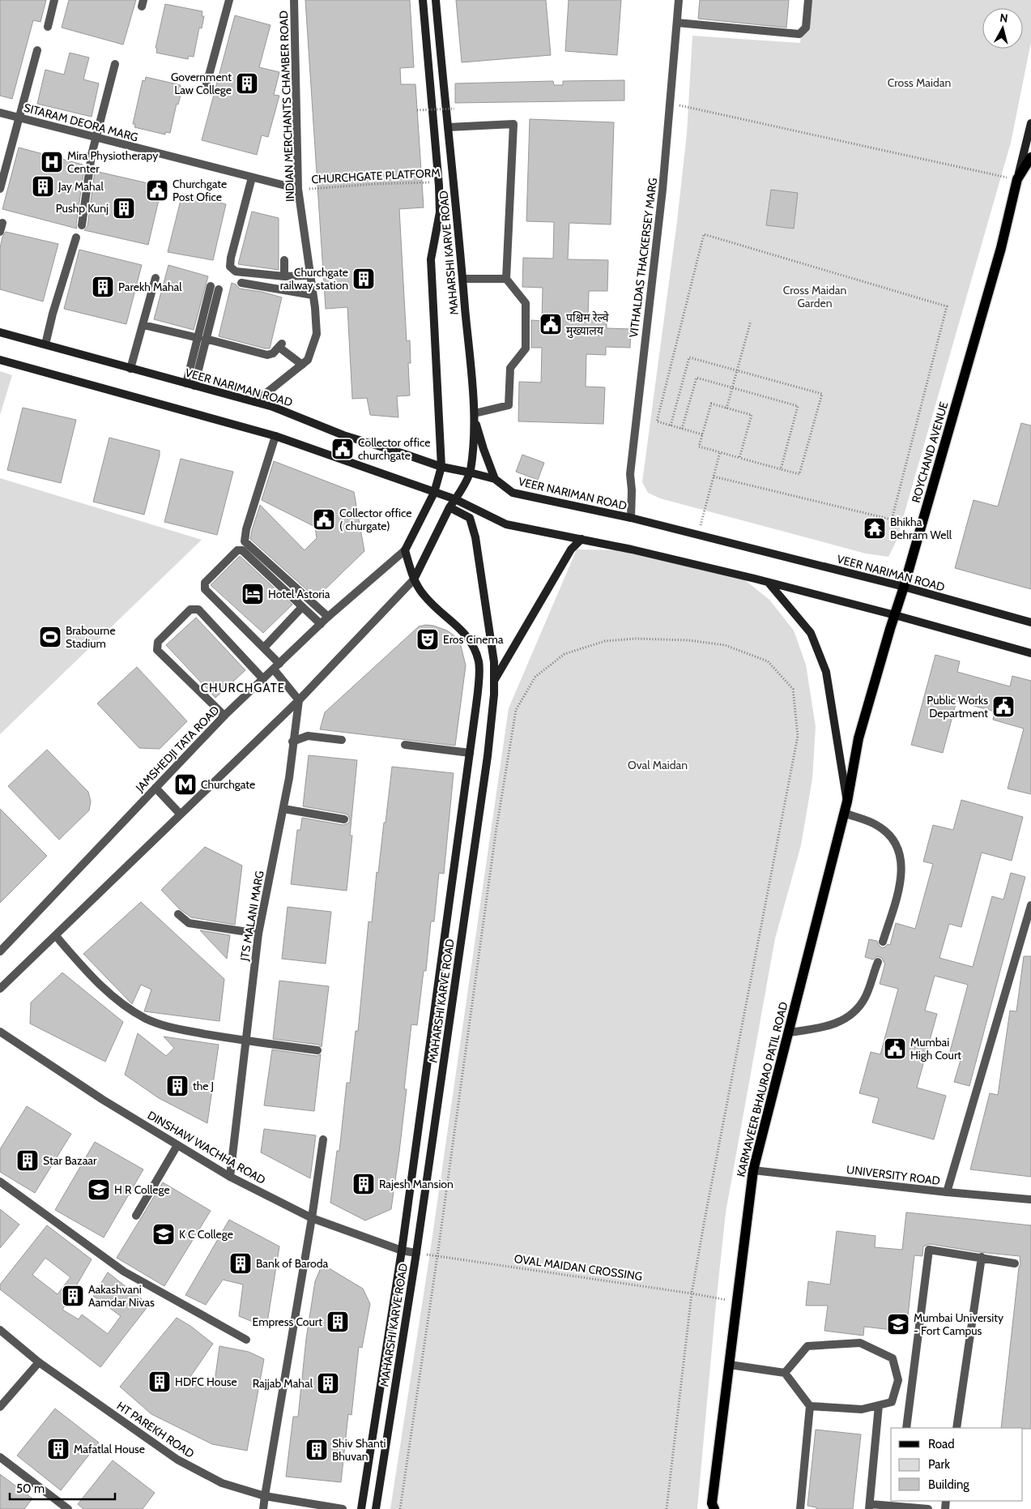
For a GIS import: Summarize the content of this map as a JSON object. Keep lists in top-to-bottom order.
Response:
{
  "streets": {
    "main road": [
      "MAHARSHI KARVE ROAD",
      "VEER NARIMAN ROAD",
      "ROYCHAND AVENUE",
      "JAMSHEDJI TATA ROAD",
      "KARMAVEER BHAURAO PATIL ROAD"
    ],
    "street": [
      "INDIAN MERCHANTS CHAMBER ROAD",
      "SITARAM DEORA MARG",
      "VITHALDAS THACKERSEY MARG",
      "JTS MALANI MARG",
      "DINSHAW WACHHA ROAD",
      "UNIVERSITY ROAD",
      "HT PAREKH ROAD"
    ],
    "path": ["CHURCHGATE PLATFORM", "OVAL MAIDAN CROSSING"]
  },
  "crossings": [
    ["INDIAN MERCHANTS CHAMBER ROAD", "SITARAM DEORA MARG"],
    ["INDIAN MERCHANTS CHAMBER ROAD", "CHURCHGATE PLATFORM"],
    ["INDIAN MERCHANTS CHAMBER ROAD", "VEER NARIMAN ROAD"],
    ["SITARAM DEORA MARG", "CHURCHGATE PLATFORM"],
    ["CHURCHGATE PLATFORM", "MAHARSHI KARVE ROAD"],
    ["MAHARSHI KARVE ROAD", "VEER NARIMAN ROAD"],
    ["MAHARSHI KARVE ROAD", "JAMSHEDJI TATA ROAD"],
    ["MAHARSHI KARVE ROAD", "DINSHAW WACHHA ROAD"],
    ["MAHARSHI KARVE ROAD", "OVAL MAIDAN CROSSING"],
    ["VITHALDAS THACKERSEY MARG", "VEER NARIMAN ROAD"],
    ["VEER NARIMAN ROAD", "ROYCHAND AVENUE"],
    ["ROYCHAND AVENUE", "KARMAVEER BHAURAO PATIL ROAD"],
    ["JTS MALANI MARG", "DINSHAW WACHHA ROAD"],
    ["KARMAVEER BHAURAO PATIL ROAD", "UNIVERSITY ROAD"],
    ["KARMAVEER BHAURAO PATIL ROAD", "OVAL MAIDAN CROSSING"],
    ["DINSHAW WACHHA ROAD", "OVAL MAIDAN CROSSING"]
  ],
  "districts": ["CHURCHGATE"],
  "parks": ["Cross Maidan", "Cross Maidan Garden", "Oval Maidan"],
  "places": {
    "building": [
      "Government Law College",
      "Jay Mahal",
      "Pushp Kunj",
      "Churchgate railway station",
      "Parekh Mahal",
      "the J",
      "Star Bazaar",
      "Rajesh Mansion",
      "Bank of Baroda",
      "Aakashvani Aamdar Nivas",
      "Empress Court",
      "HDFC House",
      "Rajjab Mahal",
      "Mafatlal House",
      "Shiv Shanti Bhuvan"
    ],
    "hospital": ["Mira Physiotherapy Center"],
    "public building": [
      "Churchgate Post Ofice",
      "पश्चिम रेल्वे मुख्यालय",
      "Collector office churchgate",
      "Collector office ( churgate)",
      "Public Works Department",
      "Mumbai High Court"
    ],
    "temple": ["Bhikha Behram Well"],
    "hotel": ["Hotel Astoria"],
    "sports": ["Brabourne Stadium"],
    "theatre": ["Eros Cinema"],
    "metro station": ["Churchgate"],
    "school or university": ["H R College", "K C College", "Mumbai University - Fort Campus"]
  },
  "legend": ["Road", "Park", "Building"],
  "scale_bar": "50 m",
  "north": "top"
}
